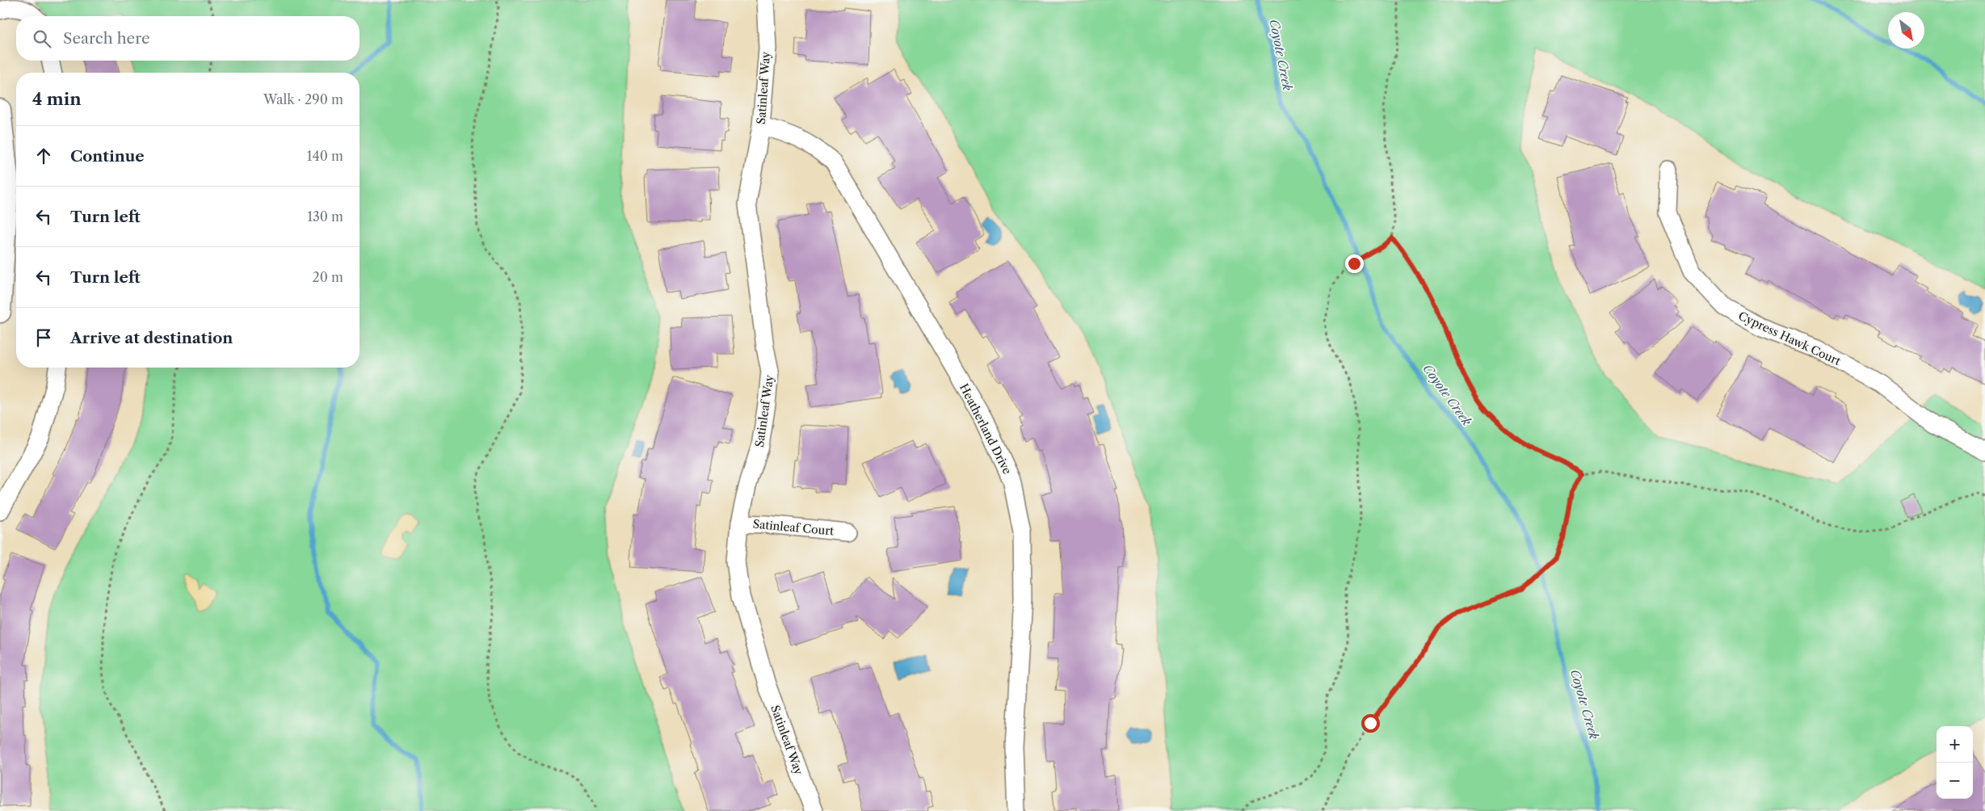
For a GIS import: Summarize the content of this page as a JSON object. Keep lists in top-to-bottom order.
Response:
{
  "streets": {
    "street": [
      "Satinleaf Way",
      "Cypress Hawk Court",
      "Heatherland Drive",
      "Satinleaf Court"
    ]
  },
  "crossings": [
    ["Satinleaf Way", "Heatherland Drive"],
    ["Satinleaf Way", "Satinleaf Court"]
  ],
  "water": ["Coyote Creek"],
  "north": "bottom right",
  "page": {
    "search": "Search here",
    "heading": ["4 min", "Walk · 290 m"],
    "list": [
      ["Continue", "140 m"],
      ["Turn left", "130 m"],
      ["Turn left", "20 m"],
      "Arrive at destination"
    ],
    "map_buttons": ["+", "−"]
  }
}
